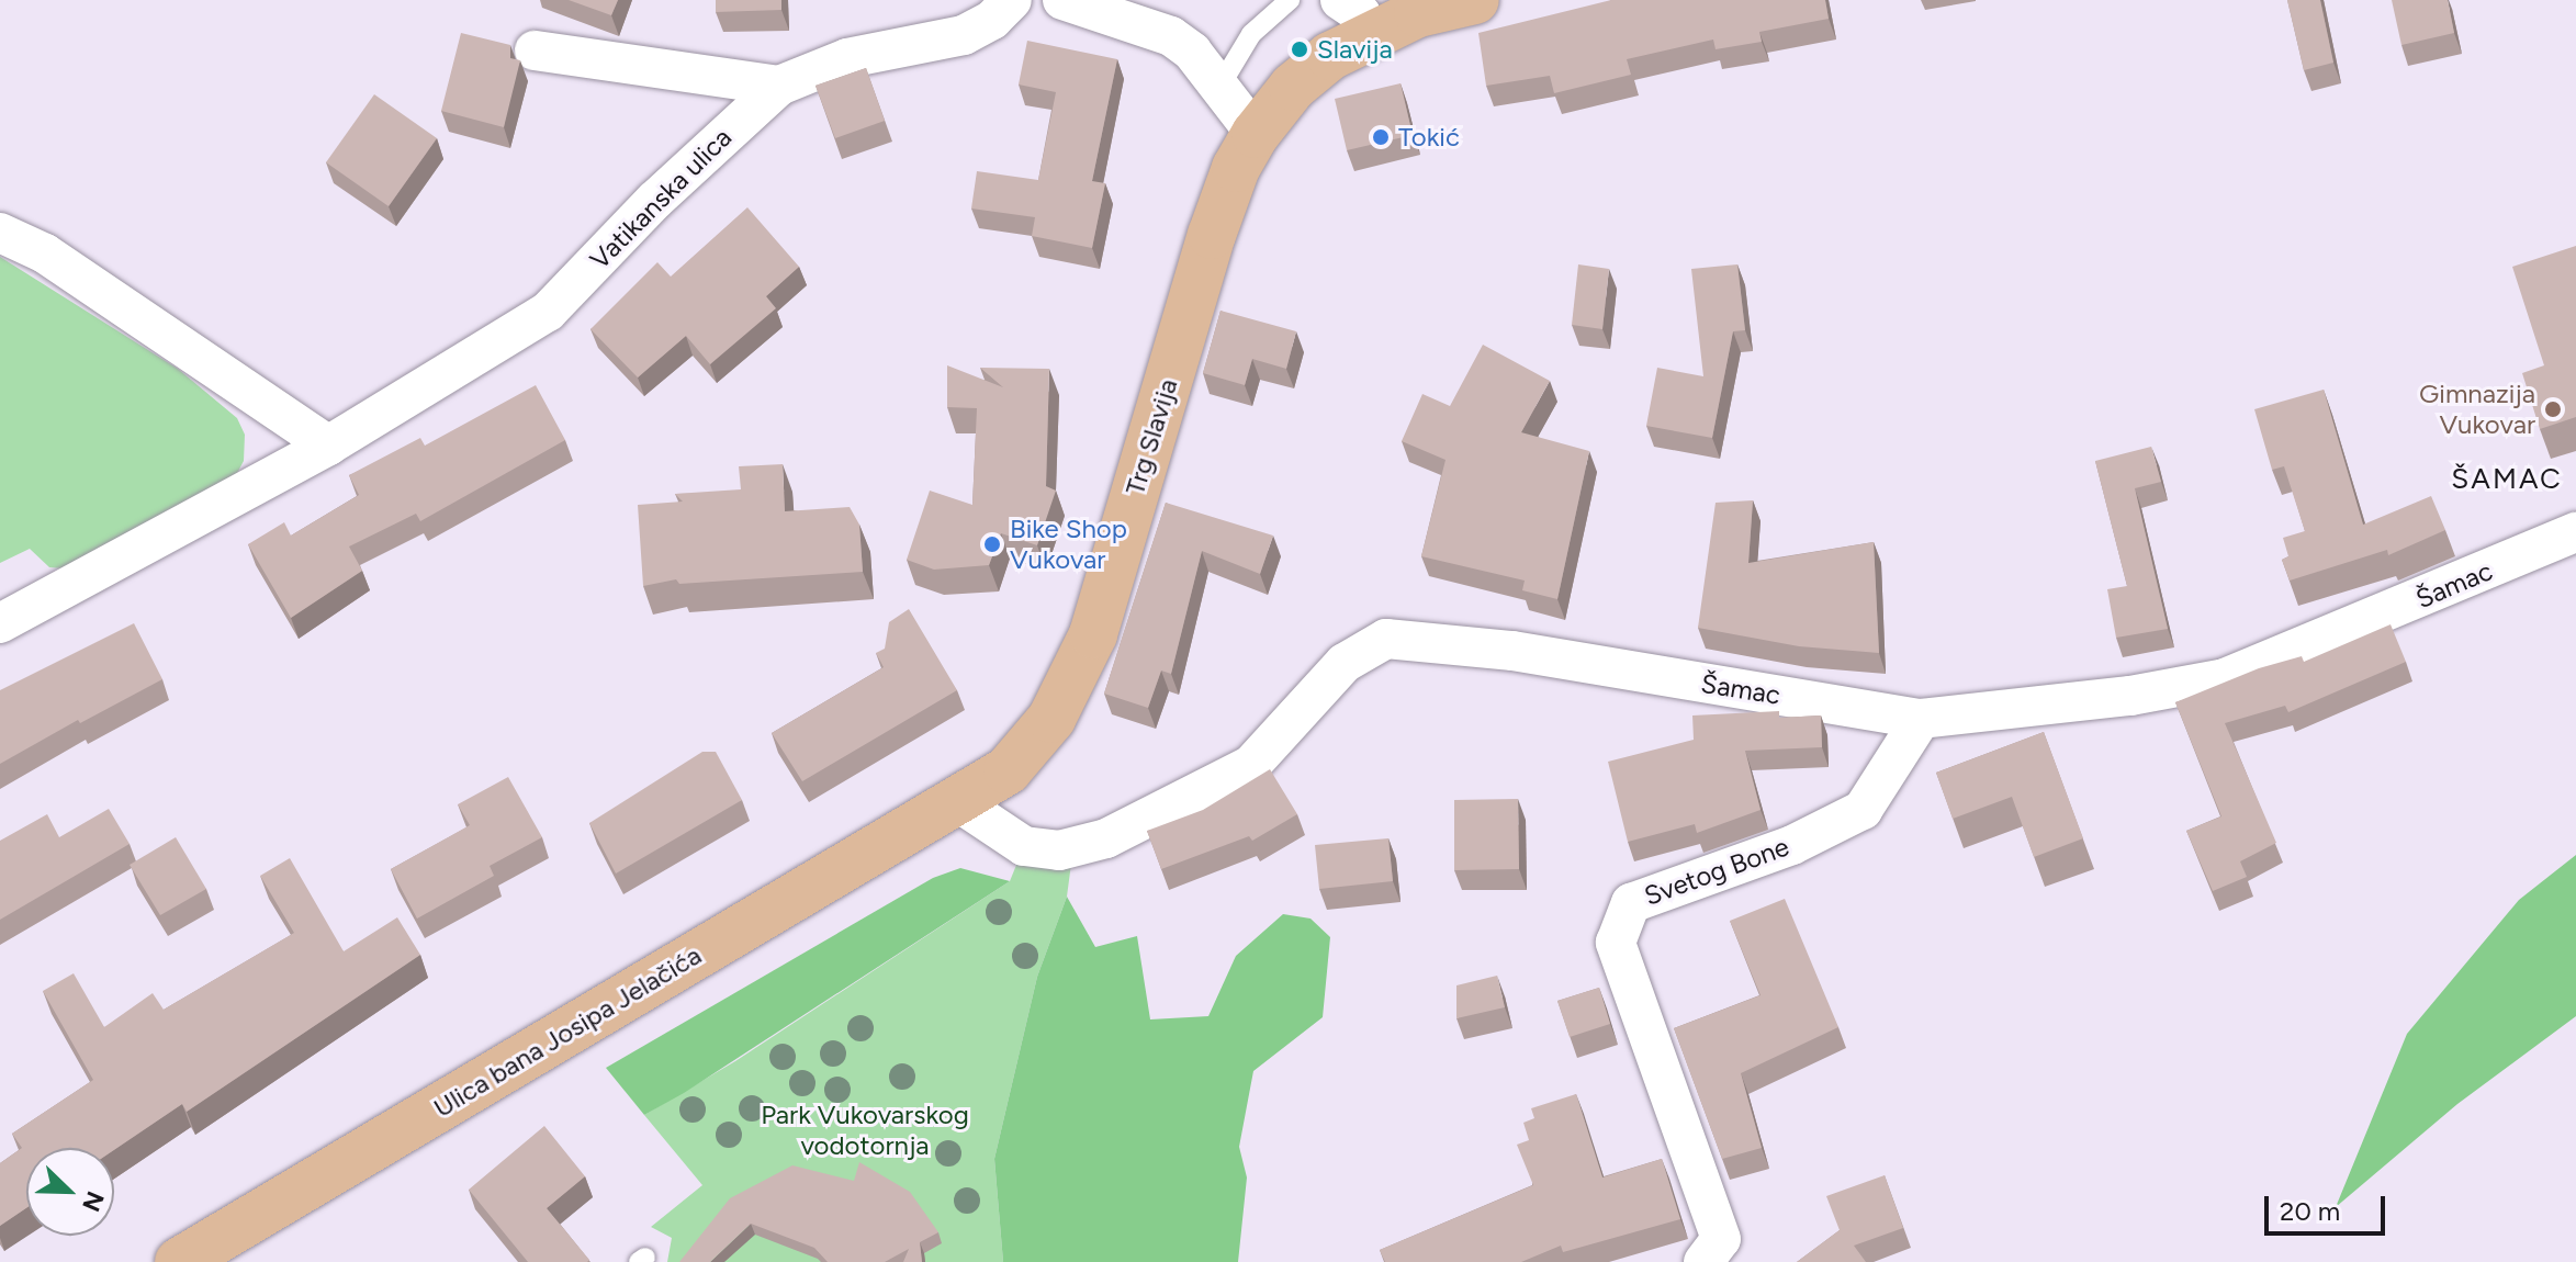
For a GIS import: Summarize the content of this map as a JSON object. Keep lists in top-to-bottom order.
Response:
{
  "streets": {
    "main road": ["Trg Slavija", "Ulica bana Josipa Jelačića"],
    "street": ["Vatikanska ulica", "Šamac", "Svetog Bone"]
  },
  "crossings": [
    ["Trg Slavija", "Šamac"],
    ["Trg Slavija", "Ulica bana Josipa Jelačića"],
    ["Šamac", "Svetog Bone"],
    ["Šamac", "Ulica bana Josipa Jelačića"]
  ],
  "districts": ["ŠAMAC"],
  "parks": ["Park Vukovarskog vodotornja"],
  "places": [
    "Slavija",
    "Tokić",
    "Gimnazija Vukovar",
    "Bike Shop Vukovar"
  ],
  "scale_bar": "20 m",
  "north": "bottom right"
}
